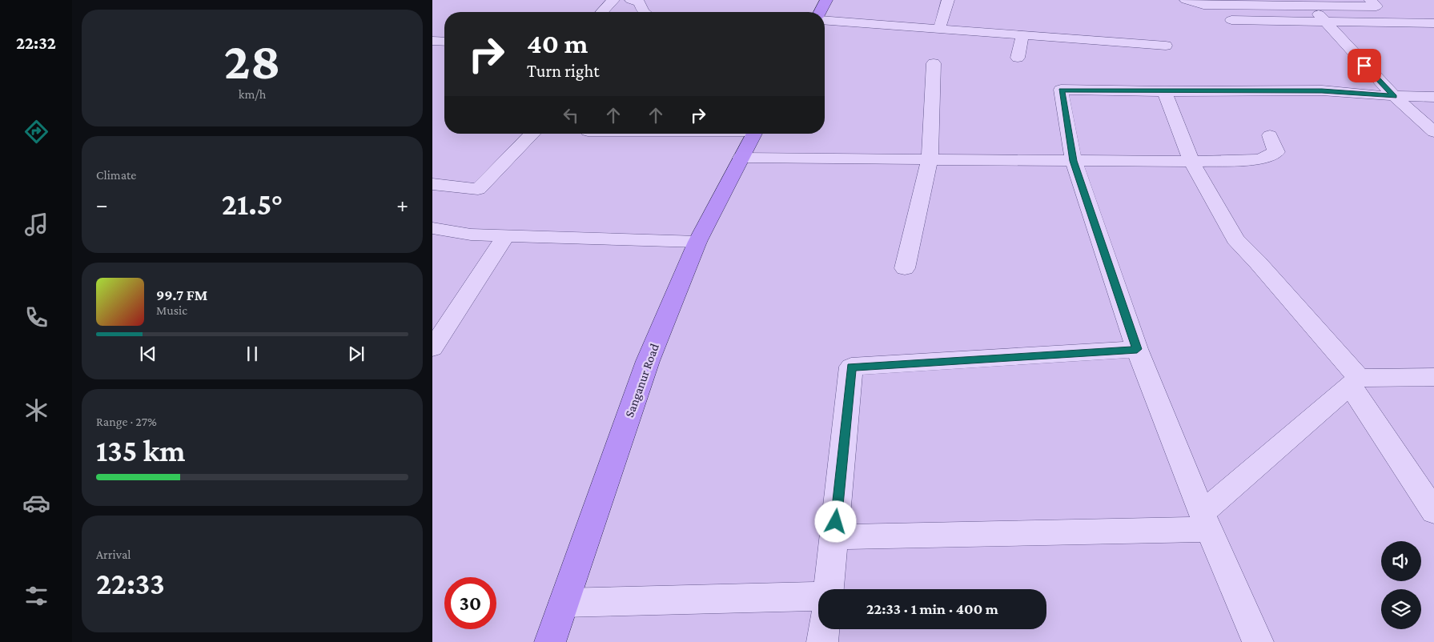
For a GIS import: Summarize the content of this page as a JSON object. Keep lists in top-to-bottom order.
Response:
{
  "streets": {
    "main road": ["Sanganur Road"]
  },
  "page": {
    "tabs": "22:32",
    "tile": [
      ["28", "km/h"],
      "Climate",
      ["Range · 27%", "135 km"],
      ["Arrival", "22:33"]
    ],
    "turn": ["40 m", "Turn right"],
    "heat": ["−", "21.5°", "+"],
    "song": ["99.7 FM", "Music"],
    "limit": "30",
    "trip": "22:33 · 1 min · 400 m"
  }
}
